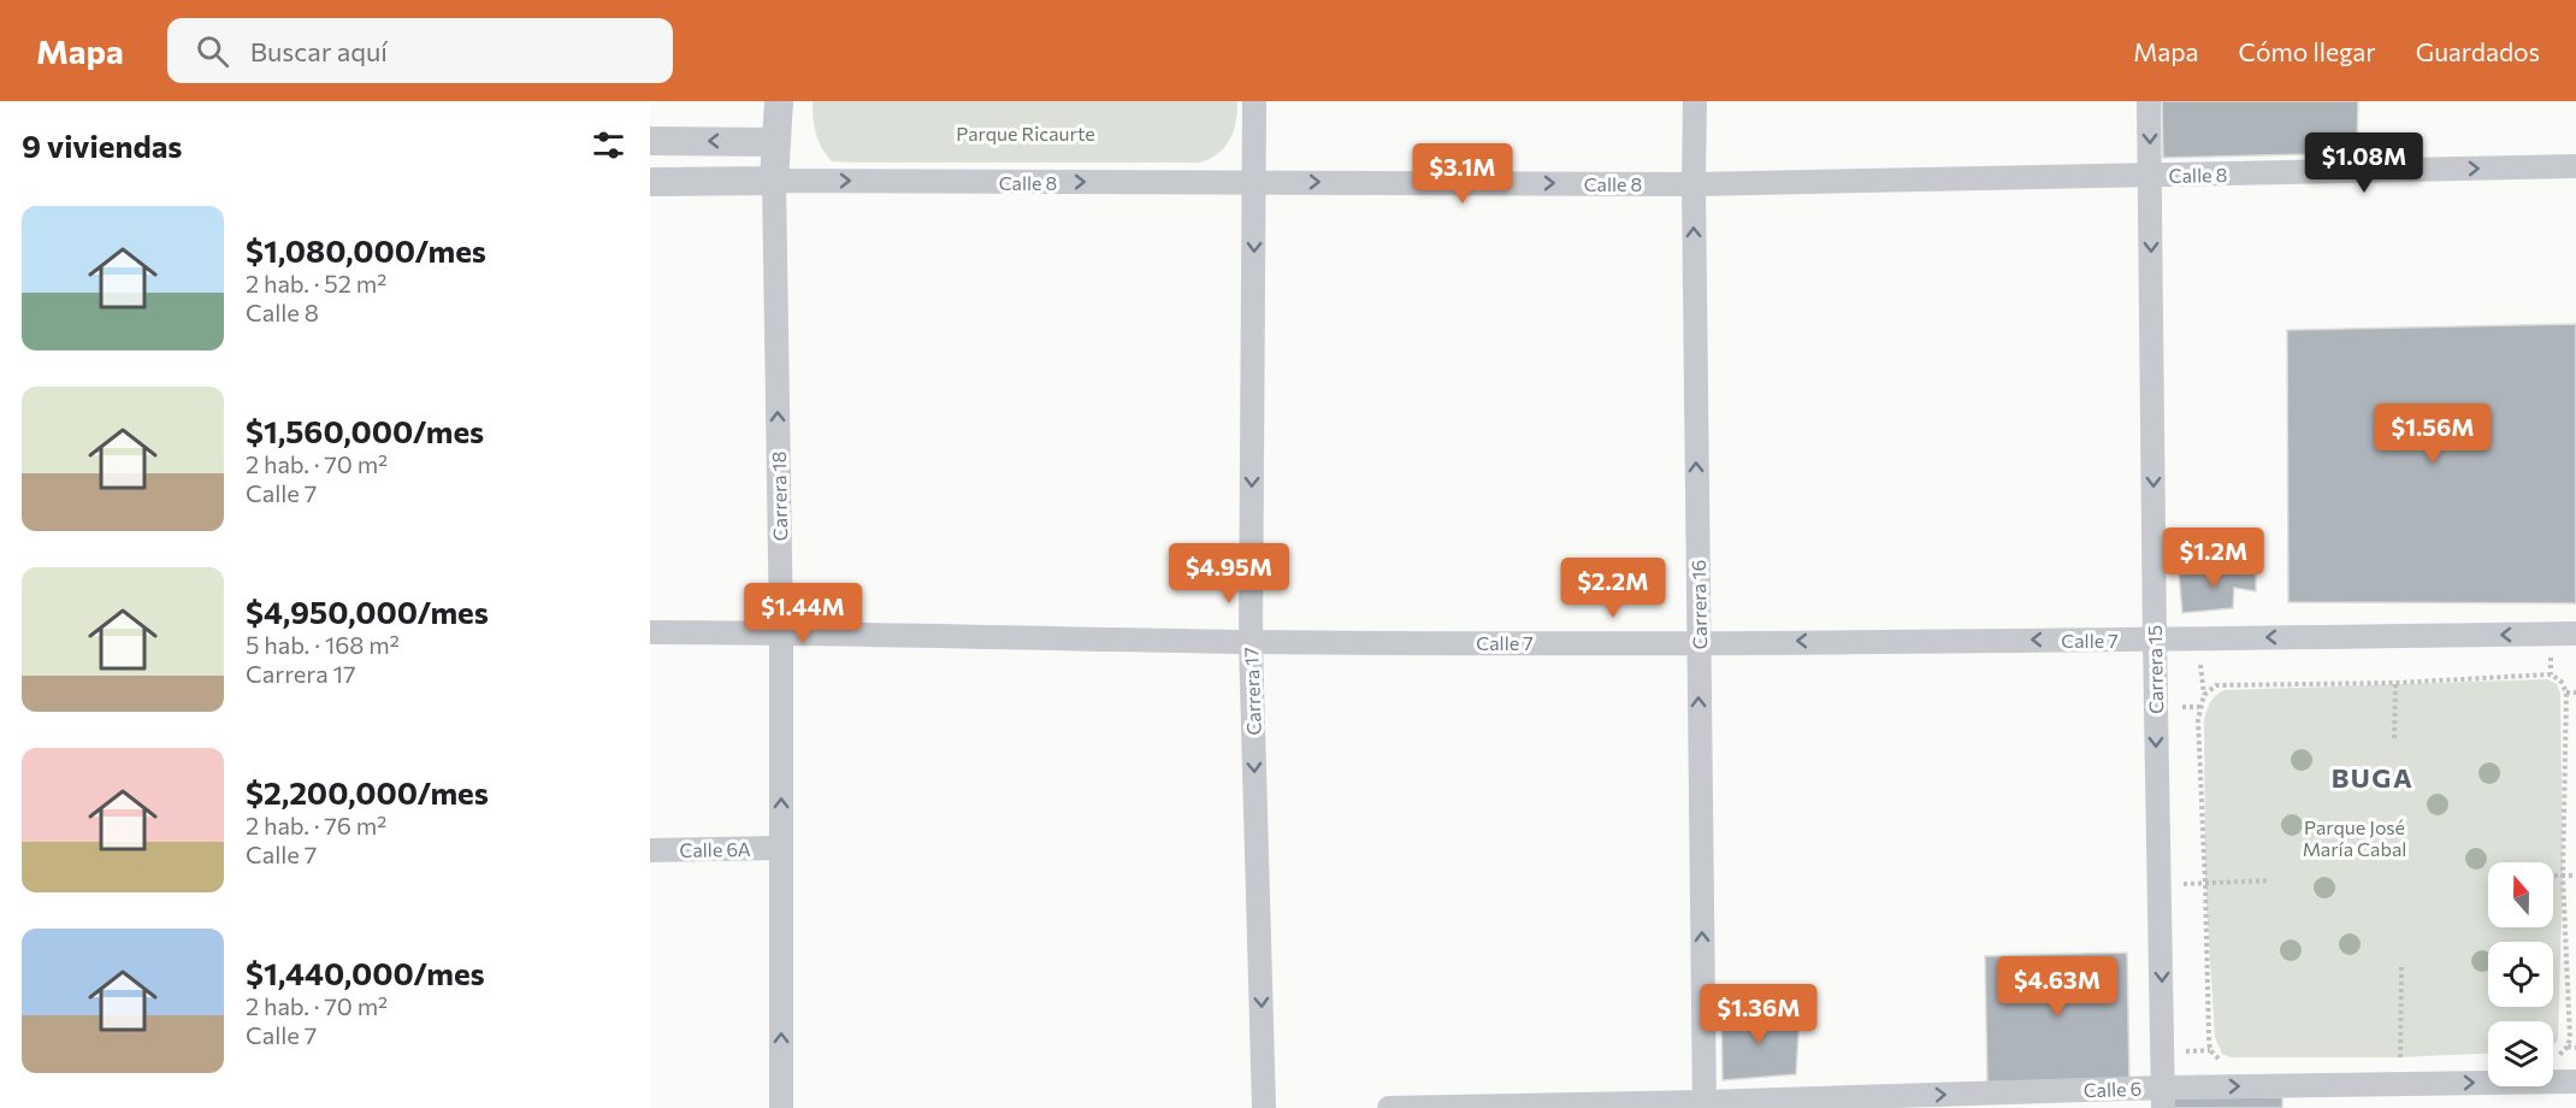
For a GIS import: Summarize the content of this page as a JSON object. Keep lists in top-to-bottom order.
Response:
{
  "streets": {
    "street": [
      "Calle 8",
      "Carrera 18",
      "Carrera 16",
      "Calle 7",
      "Carrera 15",
      "Carrera 17",
      "Calle 6A",
      "Calle 6"
    ]
  },
  "crossings": [
    ["Calle 8", "Carrera 18"],
    ["Calle 8", "Carrera 16"],
    ["Calle 8", "Carrera 15"],
    ["Calle 8", "Carrera 17"],
    ["Carrera 18", "Calle 7"],
    ["Carrera 18", "Calle 6A"],
    ["Carrera 16", "Calle 7"],
    ["Carrera 16", "Calle 6"],
    ["Calle 7", "Carrera 15"],
    ["Calle 7", "Carrera 17"],
    ["Carrera 15", "Calle 6"]
  ],
  "one_way": [
    "Calle 8",
    "Carrera 18",
    "Carrera 16",
    "Calle 7",
    "Carrera 15",
    "Carrera 17",
    "Calle 6"
  ],
  "districts": ["BUGA"],
  "parks": ["Parque Ricaurte", "Parque José María Cabal"],
  "north": "top",
  "page": {
    "header": "Mapa",
    "search": "Buscar aquí",
    "nav": ["Mapa", "Cómo llegar", "Guardados"],
    "heading": "9 viviendas",
    "price": [
      "$1.08M",
      "$3.1M",
      "$1.56M",
      "$1.2M",
      "$4.95M",
      "$2.2M",
      "$1.44M",
      "$4.63M",
      "$1.36M"
    ],
    "list": [
      {
        "name": "$1,080,000/mes",
        "note": "2 hab. · 52 m² · Calle 8"
      },
      {
        "name": "$1,560,000/mes",
        "note": "2 hab. · 70 m² · Calle 7"
      },
      {
        "name": "$4,950,000/mes",
        "note": "5 hab. · 168 m² · Carrera 17"
      },
      {
        "name": "$2,200,000/mes",
        "note": "2 hab. · 76 m² · Calle 7"
      },
      {
        "name": "$1,440,000/mes",
        "note": "2 hab. · 70 m² · Calle 7"
      }
    ]
  }
}
